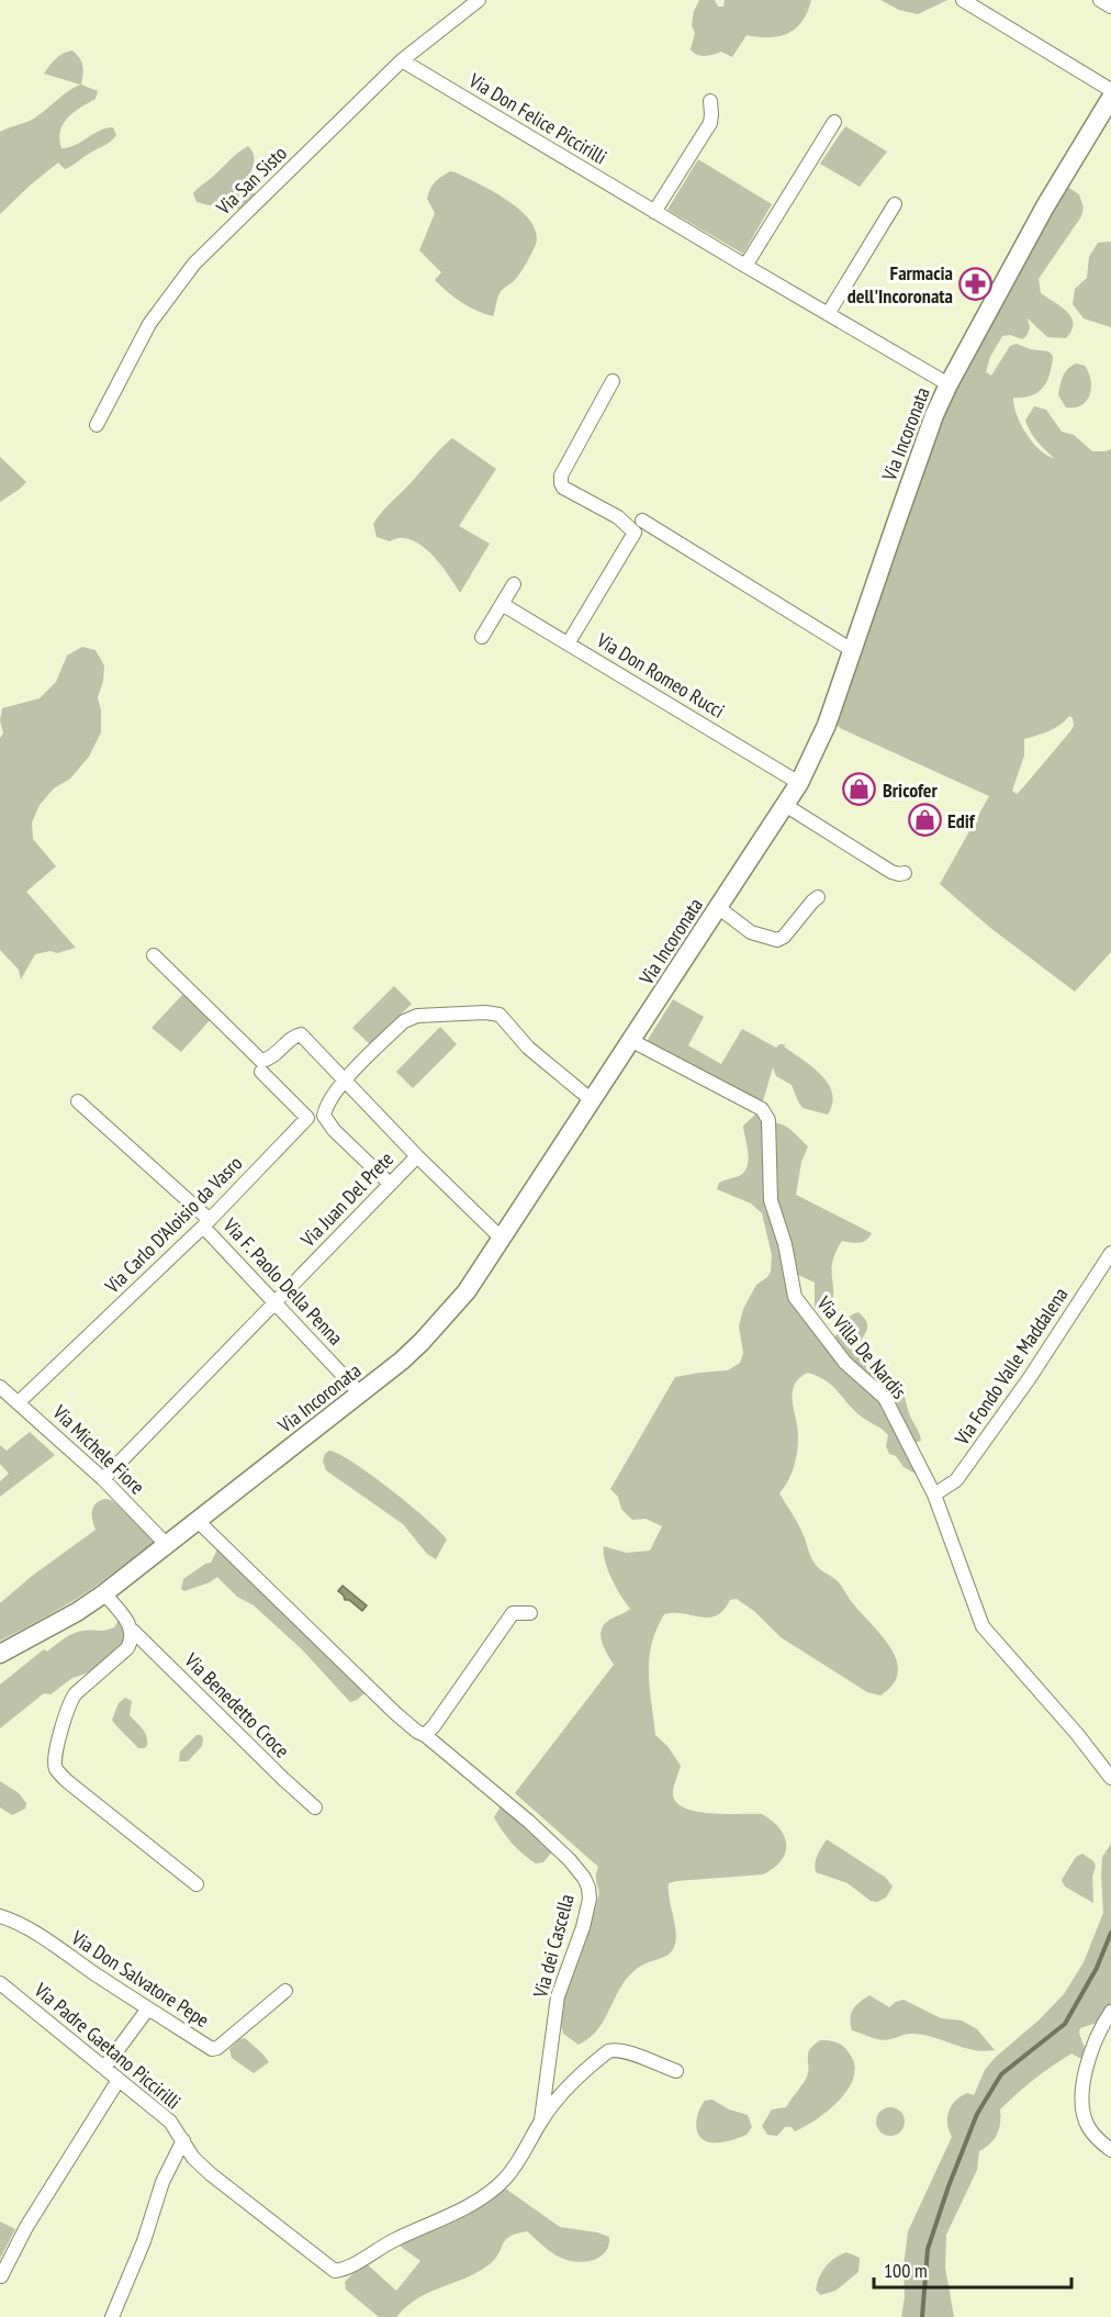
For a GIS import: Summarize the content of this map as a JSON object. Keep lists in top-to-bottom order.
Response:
{
  "streets": {
    "main road": ["Via Incoronata"],
    "street": [
      "Via Don Felice Piccirilli",
      "Via San Sisto",
      "Via Don Romeo Rucci",
      "Via Juan Del Prete",
      "Via Carlo D'Aloisio da Vasro",
      "Via F. Paolo Della Penna",
      "Via Villa De Nardis",
      "Via Fondo Valle Maddalena",
      "Via Michele Fiore",
      "Via Benedetto Croce",
      "Via dei Cascella",
      "Via Don Salvatore Pepe",
      "Via Padre Gaetano Piccirilli"
    ]
  },
  "crossings": [
    ["Via Don Felice Piccirilli", "Via San Sisto"],
    ["Via Don Felice Piccirilli", "Via Incoronata"],
    ["Via Incoronata", "Via Don Romeo Rucci"],
    ["Via Incoronata", "Via F. Paolo Della Penna"],
    ["Via Incoronata", "Via Villa De Nardis"],
    ["Via Incoronata", "Via Michele Fiore"],
    ["Via Incoronata", "Via Benedetto Croce"],
    ["Via Incoronata", "Via dei Cascella"],
    ["Via Juan Del Prete", "Via F. Paolo Della Penna"],
    ["Via Juan Del Prete", "Via Michele Fiore"],
    ["Via Carlo D'Aloisio da Vasro", "Via F. Paolo Della Penna"],
    ["Via Carlo D'Aloisio da Vasro", "Via Michele Fiore"],
    ["Via Villa De Nardis", "Via Fondo Valle Maddalena"],
    ["Via dei Cascella", "Via Padre Gaetano Piccirilli"]
  ],
  "places": {
    "pharmacy": ["Farmacia dell'Incoronata"],
    "shop": ["Bricofer", "Edif"]
  },
  "scale_bar": "100 m"
}
